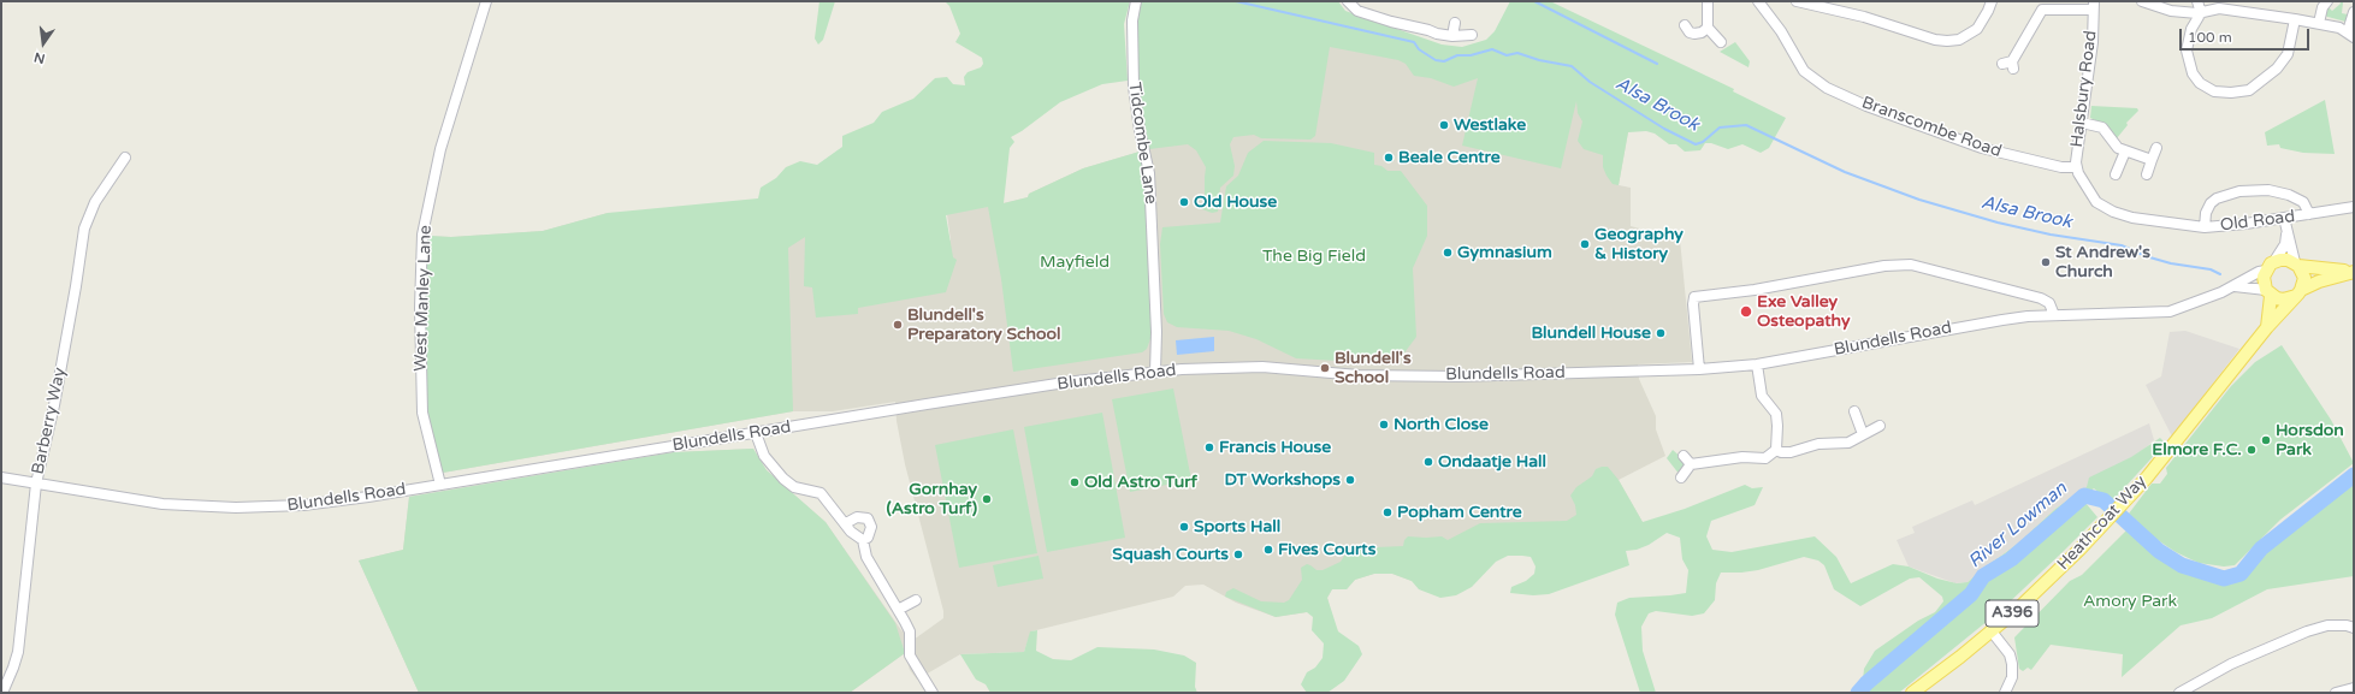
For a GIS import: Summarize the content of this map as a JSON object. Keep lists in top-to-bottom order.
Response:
{
  "streets": {
    "main road": ["Heathcoat Way", "A396"],
    "street": [
      "Halsbury Road",
      "Branscombe Road",
      "Tidcombe Lane",
      "Old Road",
      "West Manley Lane",
      "Blundells Road",
      "Barberry Way"
    ]
  },
  "crossings": [
    ["Halsbury Road", "Branscombe Road"],
    ["Halsbury Road", "Old Road"],
    ["Branscombe Road", "Old Road"],
    ["Tidcombe Lane", "Blundells Road"],
    ["West Manley Lane", "Blundells Road"],
    ["Blundells Road", "Barberry Way"],
    ["Blundells Road", "Heathcoat Way"],
    ["Blundells Road", "A396"],
    ["Heathcoat Way", "A396"]
  ],
  "water": ["Alsa Brook", "River Lowman"],
  "parks": ["The Big Field", "Mayfield", "Amory Park"],
  "places": [
    "Westlake",
    "Beale Centre",
    "Old House",
    "Geography & History",
    "Gymnasium",
    "St Andrew's Church",
    "Exe Valley Osteopathy",
    "Blundell's Preparatory School",
    "Blundell House",
    "Blundell's School",
    "North Close",
    "Horsdon Park",
    "Francis House",
    "Elmore F.C.",
    "Ondaatje Hall",
    "DT Workshops",
    "Old Astro Turf",
    "Gornhay (Astro Turf)",
    "Popham Centre",
    "Sports Hall",
    "Fives Courts",
    "Squash Courts"
  ],
  "scale_bar": "100 m",
  "north": "bottom"
}
